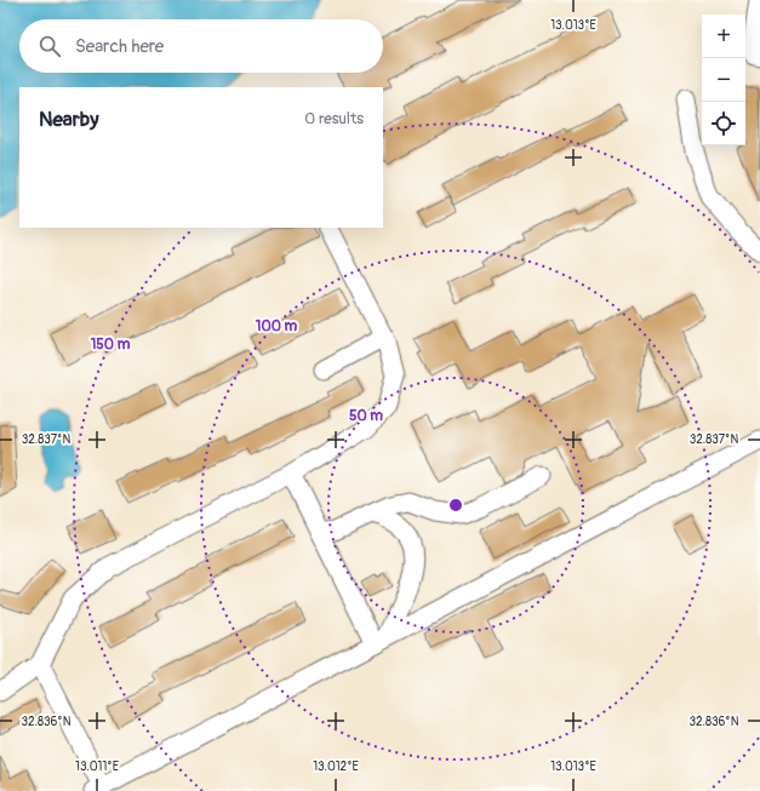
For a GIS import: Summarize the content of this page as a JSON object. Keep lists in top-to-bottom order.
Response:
{
  "page": {
    "map_buttons": ["+", "−"],
    "search": "Search here",
    "heading": ["Nearby", "0 results"]
  },
  "coordinates": [
    "13.013°E",
    "32.837°N",
    "32.836°N",
    "13.011°E",
    "13.012°E"
  ],
  "rings": ["100 m", "150 m", "50 m"]
}
